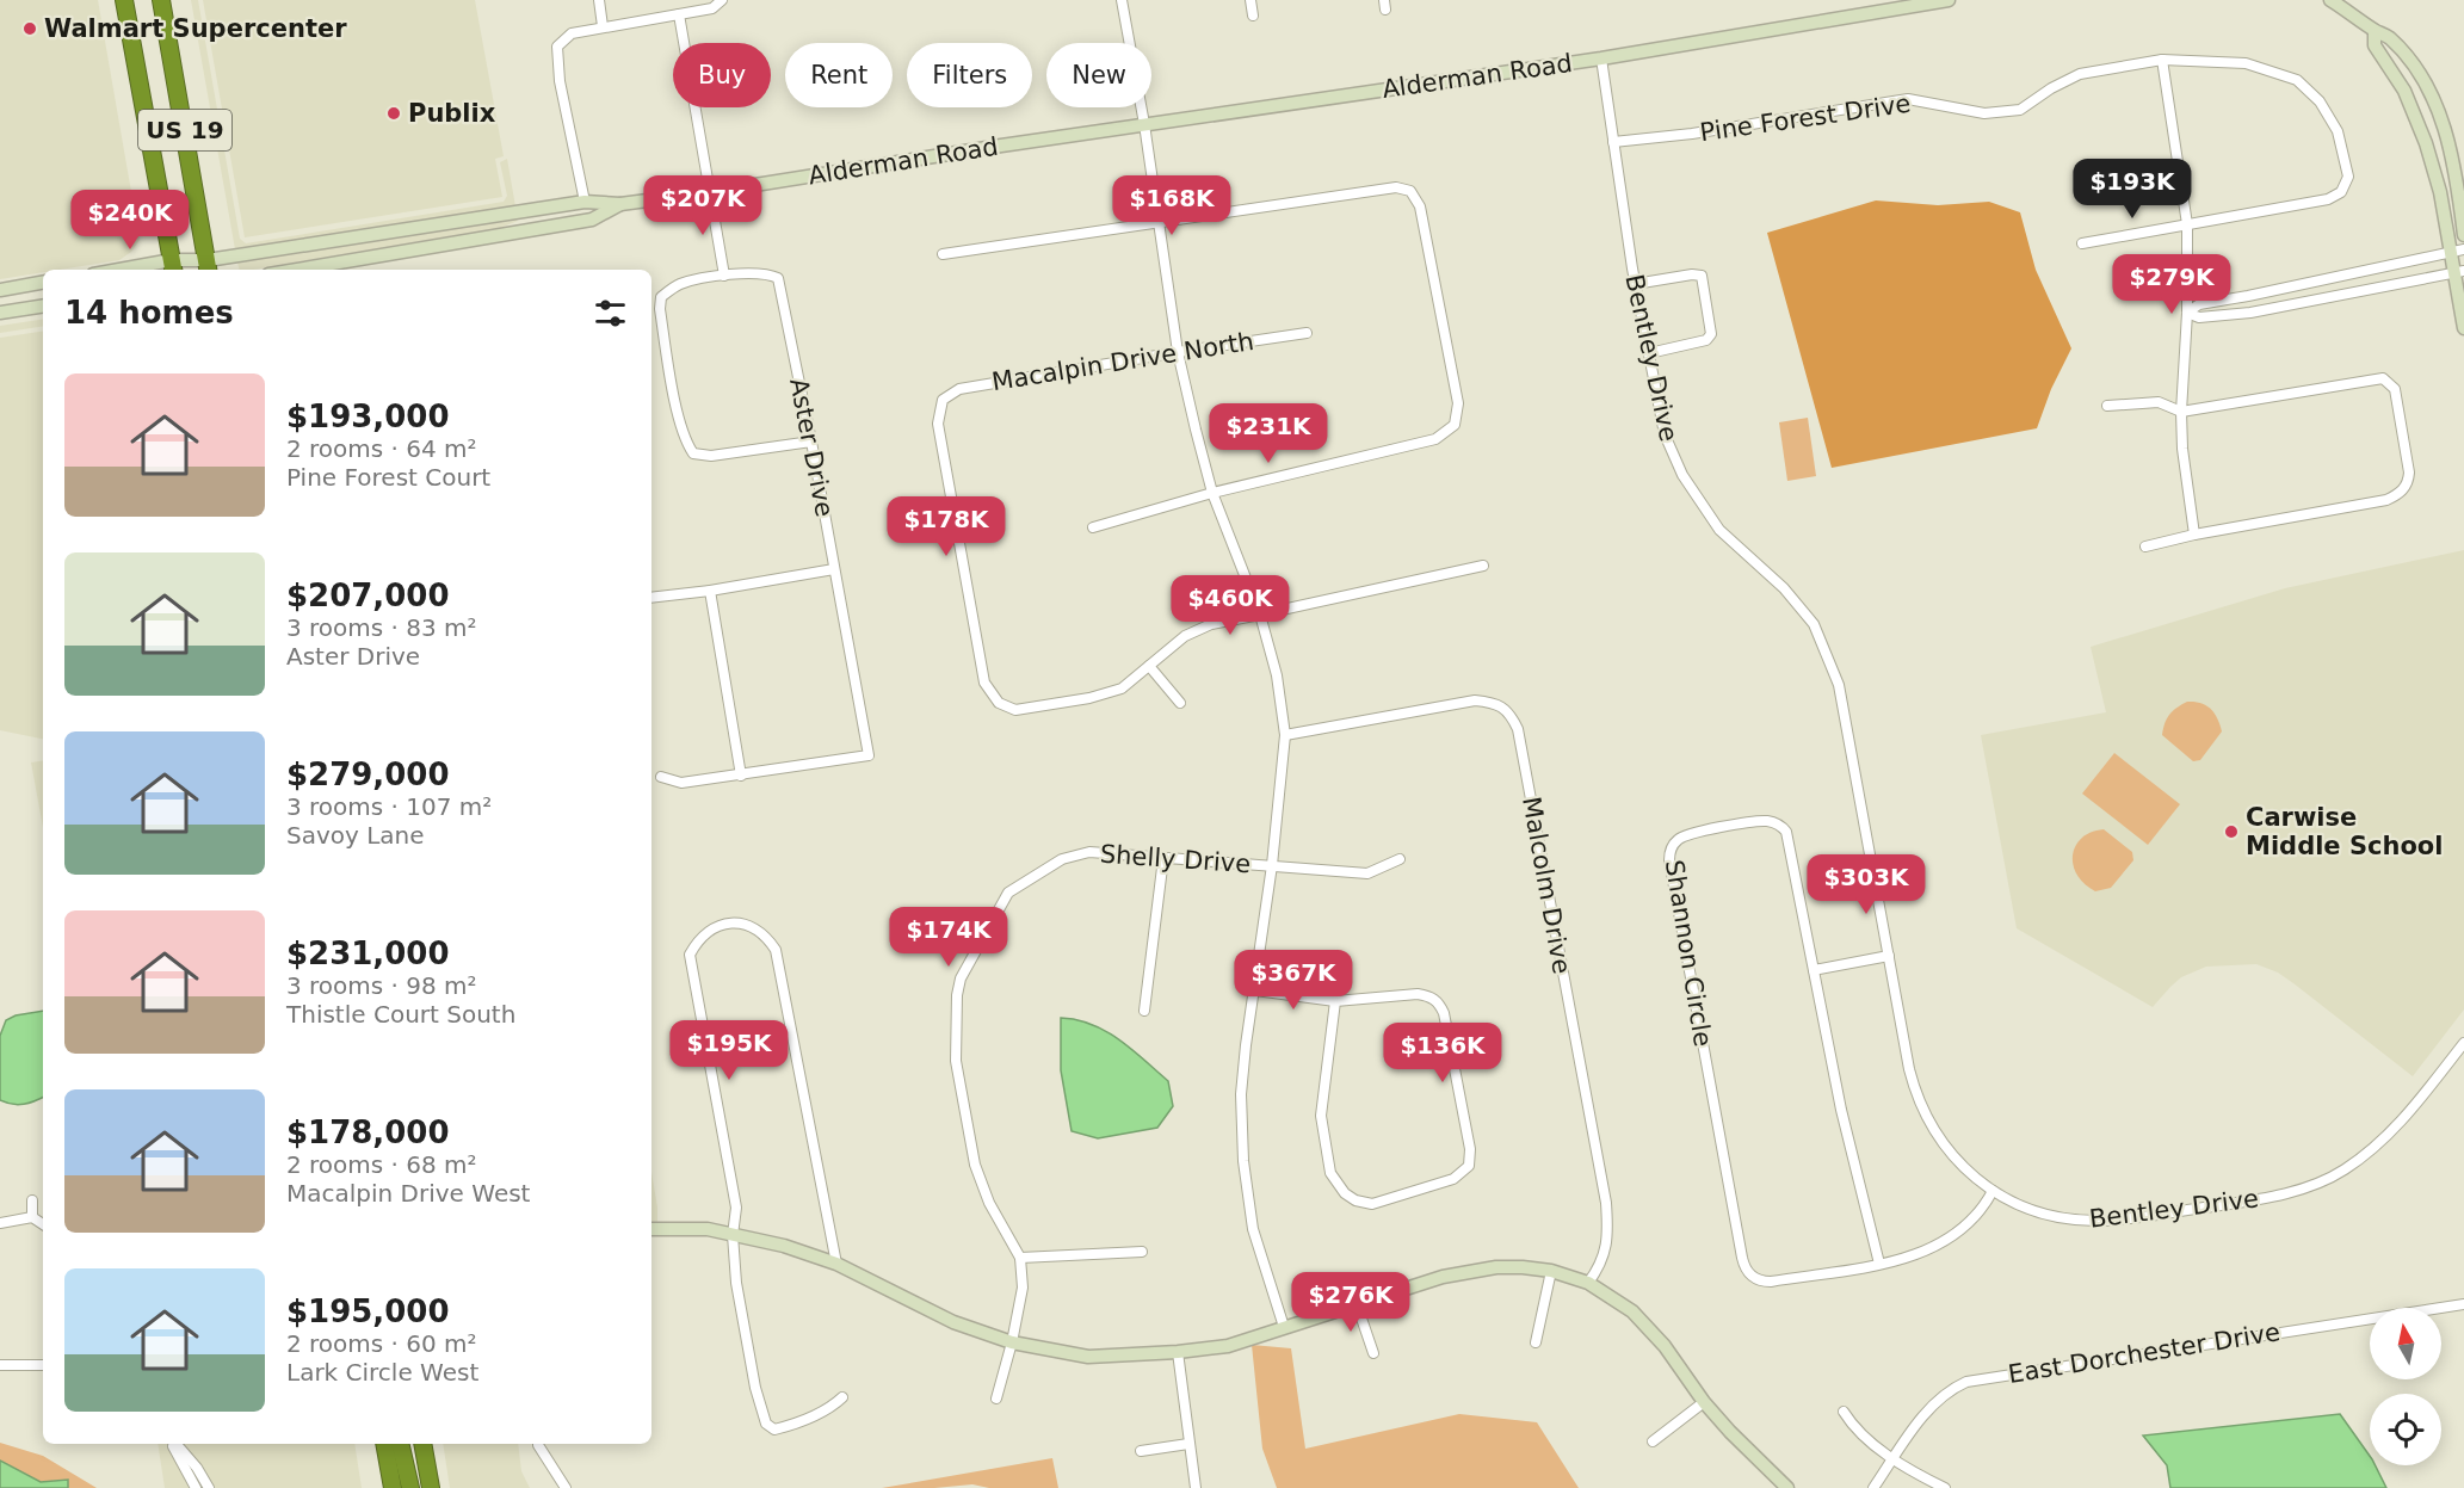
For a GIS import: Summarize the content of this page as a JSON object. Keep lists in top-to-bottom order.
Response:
{
  "streets": {
    "highway": ["US 19"],
    "street": [
      "Alderman Road",
      "Pine Forest Drive",
      "Bentley Drive",
      "Macalpin Drive North",
      "Aster Drive",
      "Shelly Drive",
      "Malcolm Drive",
      "Shannon Circle",
      "East Dorchester Drive"
    ]
  },
  "crossings": [
    ["Alderman Road", "US 19"],
    ["Alderman Road", "Bentley Drive"],
    ["Pine Forest Drive", "Bentley Drive"],
    ["Bentley Drive", "Shannon Circle"]
  ],
  "places": ["Walmart Supercenter", "Publix", "Carwise Middle School"],
  "north": "top",
  "page": {
    "chip": [
      "Buy",
      "Rent",
      "Filters",
      "New"
    ],
    "price": [
      "$193K",
      "$207K",
      "$168K",
      "$240K",
      "$279K",
      "$231K",
      "$178K",
      "$460K",
      "$303K",
      "$174K",
      "$367K",
      "$195K",
      "$136K",
      "$276K"
    ],
    "heading": "14 homes",
    "list": [
      {
        "name": "$193,000",
        "note": "2 rooms · 64 m² · Pine Forest Court"
      },
      {
        "name": "$207,000",
        "note": "3 rooms · 83 m² · Aster Drive"
      },
      {
        "name": "$279,000",
        "note": "3 rooms · 107 m² · Savoy Lane"
      },
      {
        "name": "$231,000",
        "note": "3 rooms · 98 m² · Thistle Court South"
      },
      {
        "name": "$178,000",
        "note": "2 rooms · 68 m² · Macalpin Drive West"
      },
      {
        "name": "$195,000",
        "note": "2 rooms · 60 m² · Lark Circle West"
      }
    ]
  }
}
